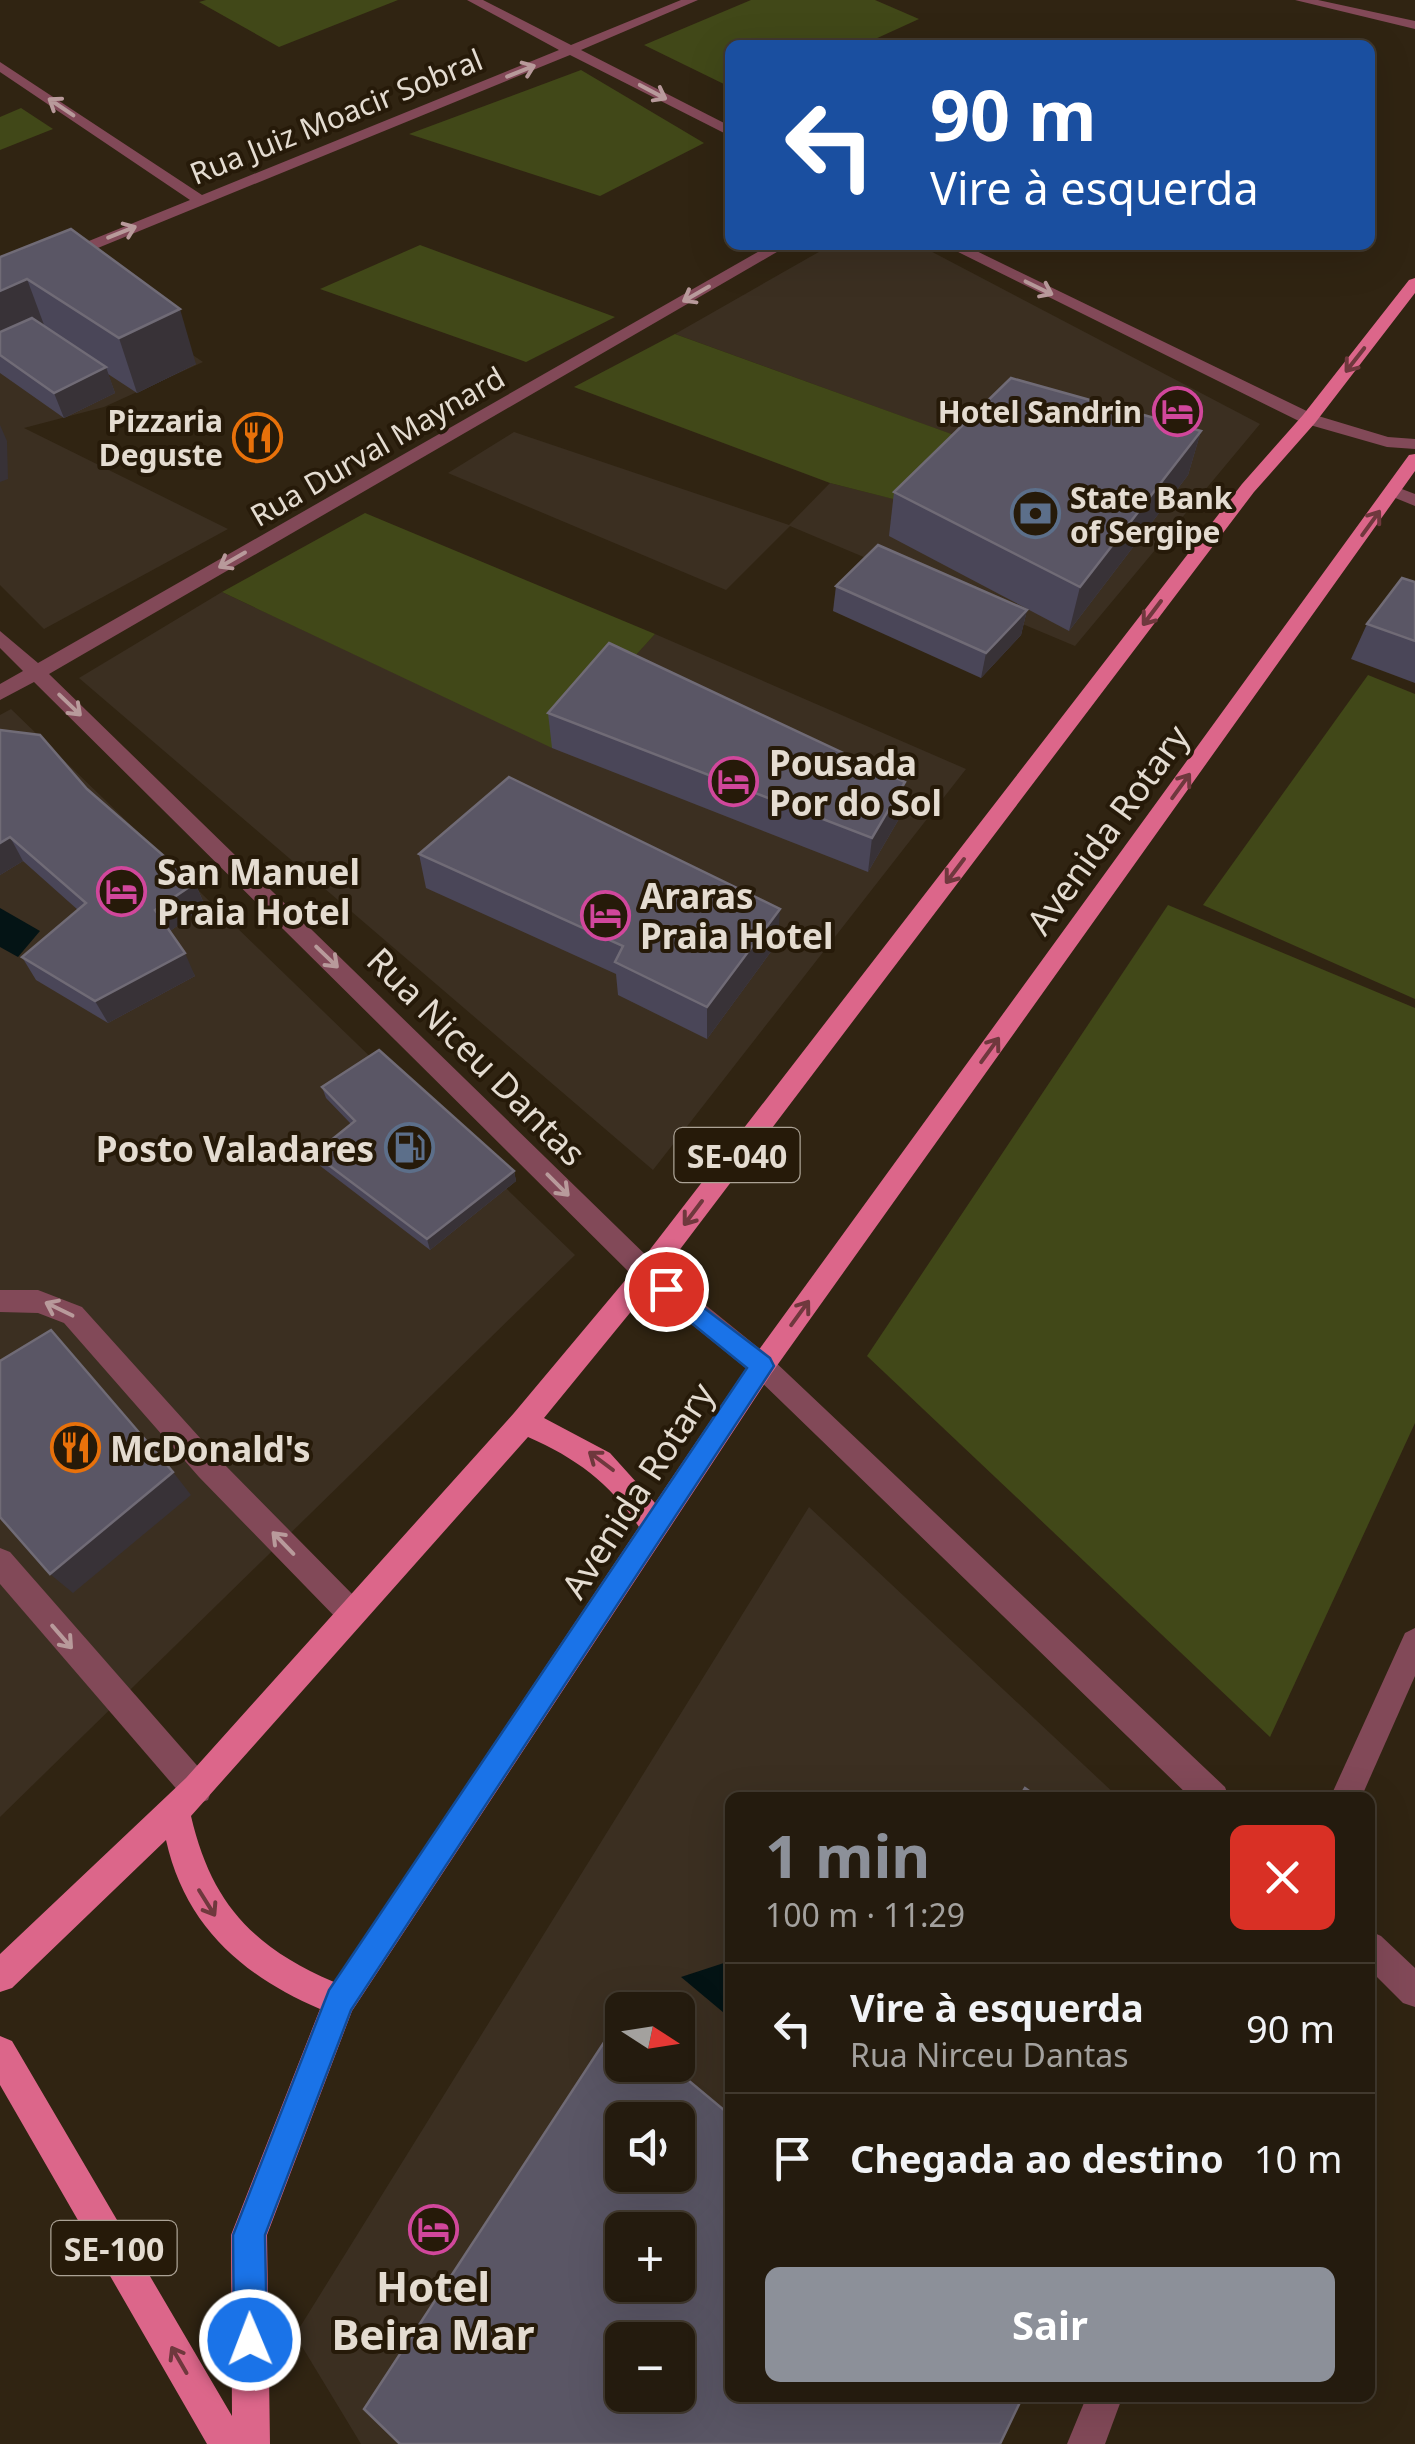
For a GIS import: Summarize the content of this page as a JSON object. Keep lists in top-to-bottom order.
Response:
{
  "streets": {
    "main road": ["Avenida Rotary", "SE-040", "SE-100"],
    "street": ["Rua Juiz Moacir Sobral", "Rua Durval Maynard", "Rua Niceu Dantas"]
  },
  "crossings": [
    ["Rua Durval Maynard", "Rua Niceu Dantas"],
    ["Avenida Rotary", "Rua Niceu Dantas"],
    ["Rua Niceu Dantas", "SE-040"]
  ],
  "one_way": ["Rua Juiz Moacir Sobral", "Rua Durval Maynard", "Rua Niceu Dantas"],
  "places": {
    "hotel": [
      "Hotel Sandrin",
      "Pousada Por do Sol",
      "San Manuel Praia Hotel",
      "Araras Praia Hotel",
      "Hotel Beira Mar"
    ],
    "restaurant": ["Pizzaria Deguste", "McDonald's"],
    "bank": ["State Bank of Sergipe"],
    "fuel station": ["Posto Valadares"]
  },
  "north": "right",
  "page": {
    "turn": ["90 m", "Vire à esquerda"],
    "heading": ["1 min", "100 m · 11:29"],
    "list": [
      {
        "name": "Vire à esquerda",
        "note": "Rua Nirceu Dantas",
        "value": "90 m"
      },
      {
        "name": "Chegada ao destino",
        "value": "10 m"
      }
    ],
    "map_buttons": ["+", "−"],
    "buttons": "Sair"
  }
}
